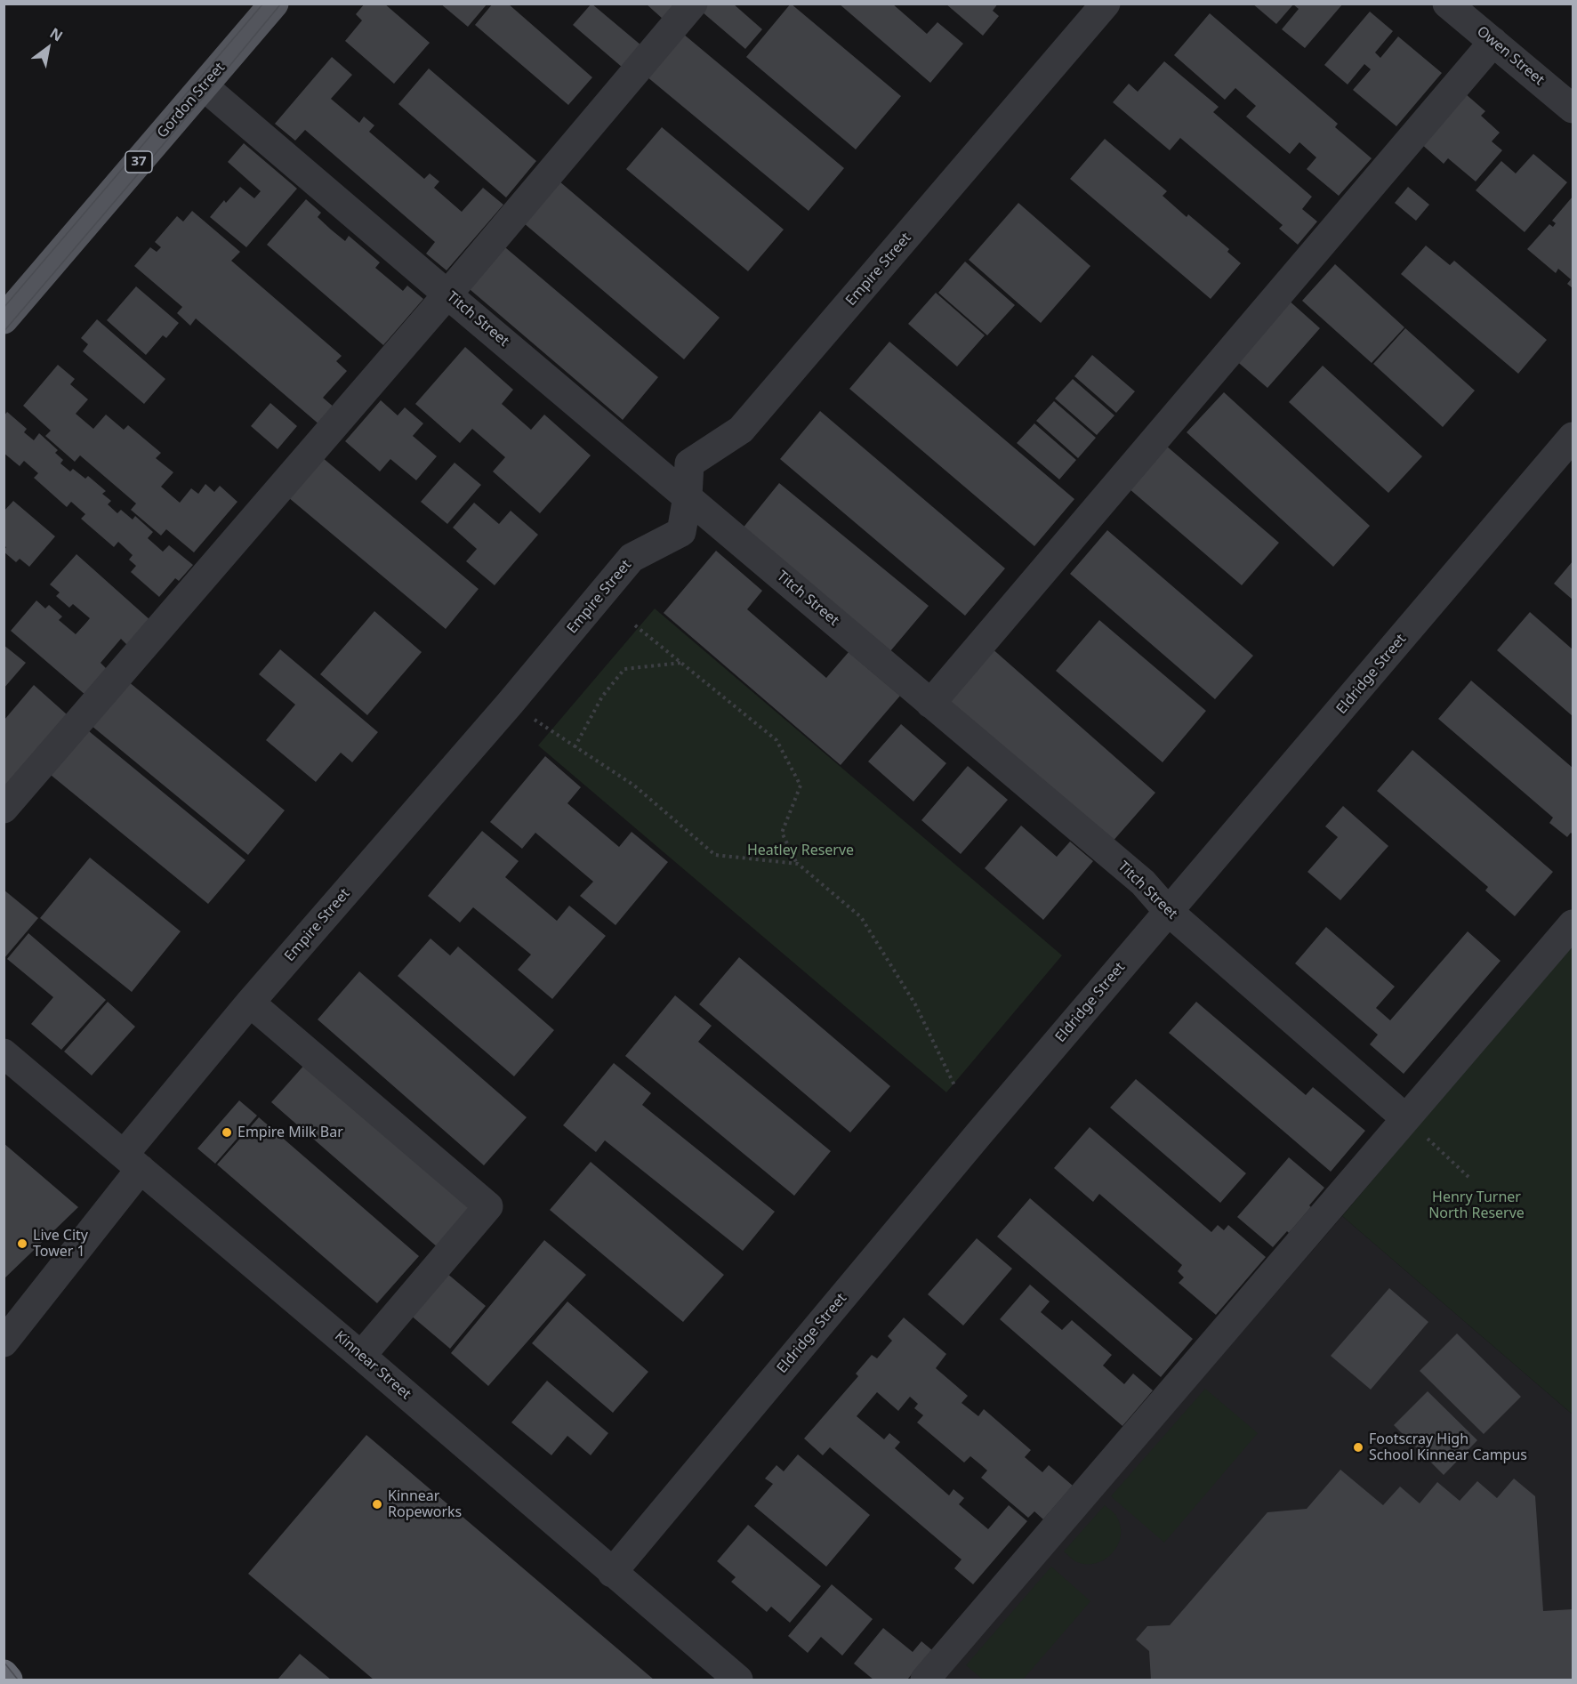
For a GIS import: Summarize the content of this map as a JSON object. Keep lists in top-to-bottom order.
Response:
{
  "streets": {
    "main road": ["Gordon Street", "37"],
    "street": [
      "Owen Street",
      "Empire Street",
      "Titch Street",
      "Eldridge Street",
      "Kinnear Street"
    ]
  },
  "crossings": [
    ["Gordon Street", "Titch Street"],
    ["Empire Street", "Titch Street"],
    ["Empire Street", "Kinnear Street"],
    ["Titch Street", "Eldridge Street"],
    ["Eldridge Street", "Kinnear Street"]
  ],
  "parks": ["Heatley Reserve", "Henry Turner North Reserve"],
  "places": [
    "Empire Milk Bar",
    "Live City Tower 1",
    "Footscray High School Kinnear Campus",
    "Kinnear Ropeworks"
  ],
  "north": "top right"
}
